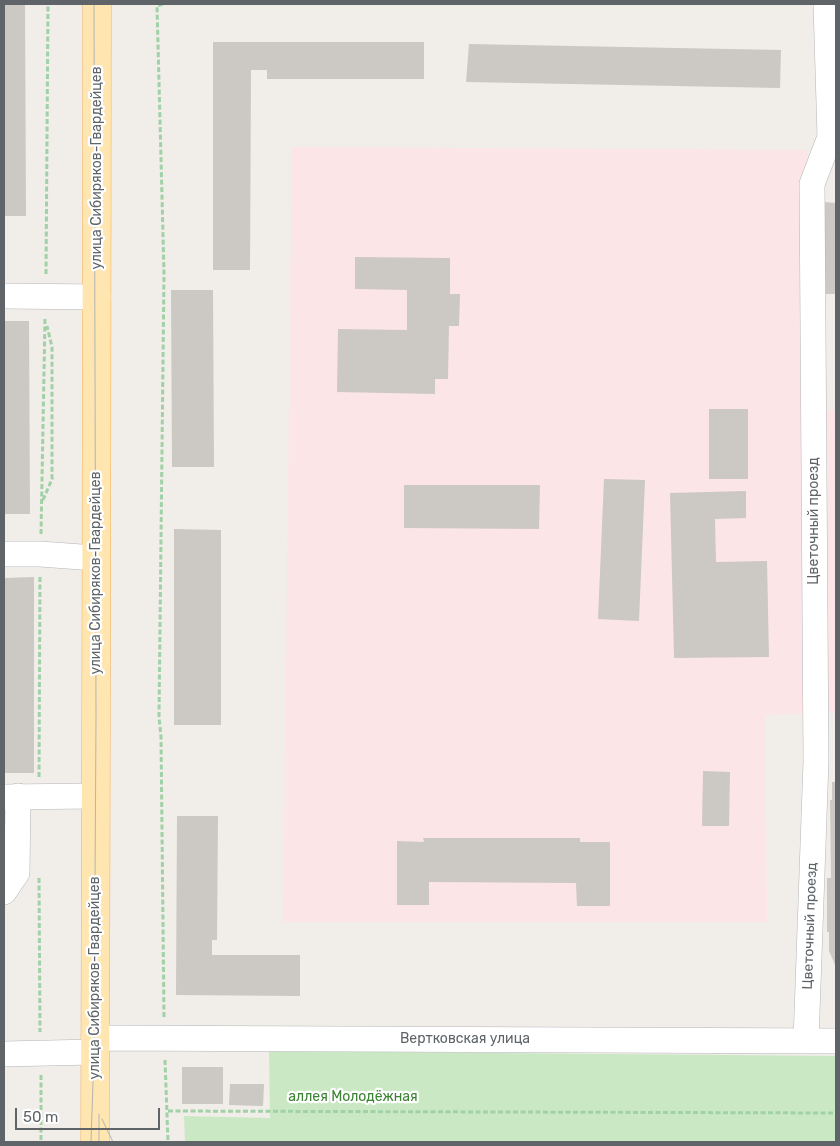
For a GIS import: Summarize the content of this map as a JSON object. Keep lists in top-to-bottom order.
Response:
{
  "streets": {
    "main road": ["улица Сибиряков-Гвардейцев"],
    "street": ["Цветочный проезд", "Вертковская улица"]
  },
  "crossings": [
    ["улица Сибиряков-Гвардейцев", "Вертковская улица"],
    ["Цветочный проезд", "Вертковская улица"]
  ],
  "parks": ["аллея Молодёжная"],
  "scale_bar": "50 m"
}
